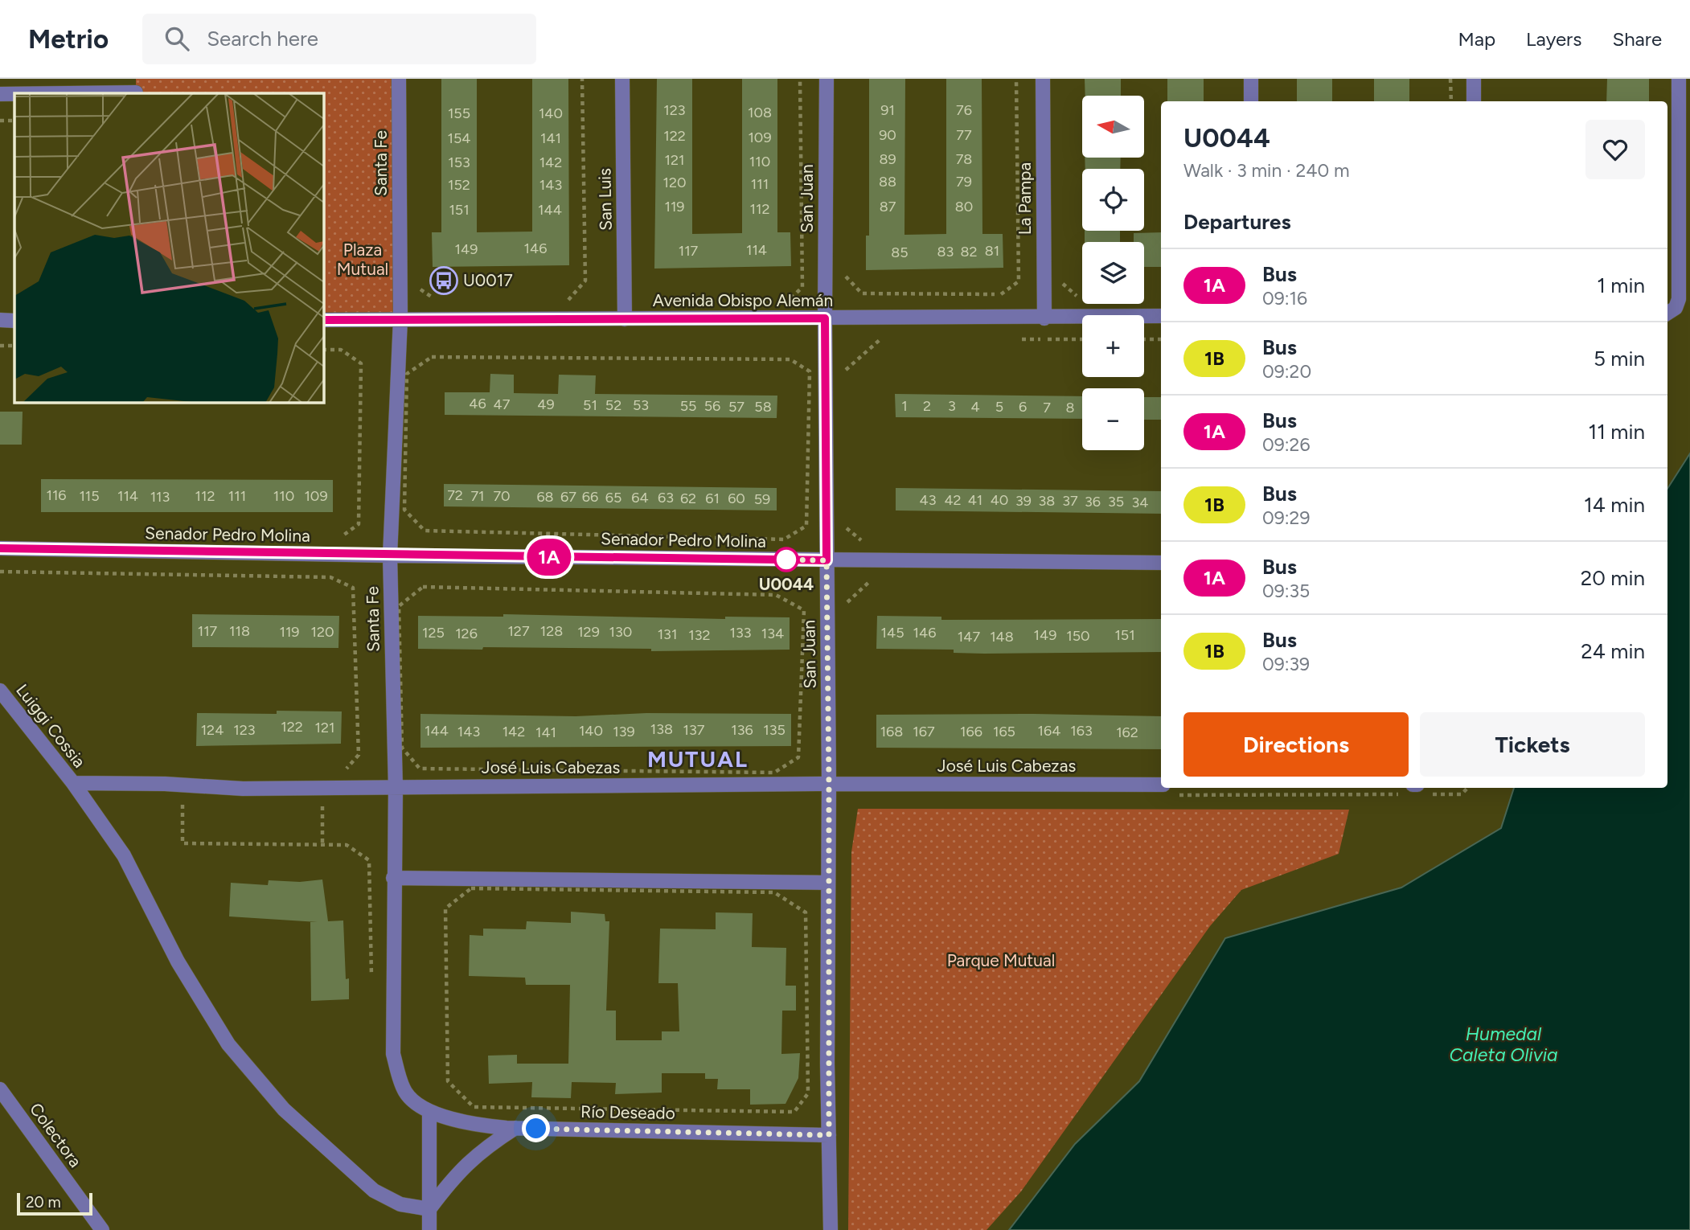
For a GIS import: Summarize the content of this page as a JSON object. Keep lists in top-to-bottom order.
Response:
{
  "streets": {
    "street": [
      "Santa Fe",
      "San Juan",
      "La Pampa",
      "San Luis",
      "Avenida Obispo Alemán",
      "Senador Pedro Molina",
      "Luiggi Cossia",
      "José Luis Cabezas",
      "Río Deseado",
      "Colectora"
    ]
  },
  "crossings": [
    ["Santa Fe", "Avenida Obispo Alemán"],
    ["Santa Fe", "Senador Pedro Molina"],
    ["Santa Fe", "José Luis Cabezas"],
    ["Santa Fe", "Río Deseado"],
    ["San Juan", "Avenida Obispo Alemán"],
    ["San Juan", "Senador Pedro Molina"],
    ["San Juan", "José Luis Cabezas"],
    ["San Juan", "Río Deseado"],
    ["La Pampa", "Avenida Obispo Alemán"],
    ["San Luis", "Avenida Obispo Alemán"],
    ["Luiggi Cossia", "José Luis Cabezas"]
  ],
  "districts": ["MUTUAL"],
  "water": ["Humedal Caleta Olivia"],
  "parks": ["Plaza Mutual", "Parque Mutual"],
  "places": {
    "bus stop": ["U0017"],
    "other": ["U0044"]
  },
  "lines": ["bus line 1A"],
  "house_numbers": [
    "123",
    "91",
    "76",
    "108",
    "155",
    "140",
    "90",
    "77",
    "122",
    "109",
    "154",
    "141",
    "89",
    "78",
    "121",
    "110",
    "153",
    "142",
    "88",
    "79",
    "120",
    "111",
    "152",
    "143",
    "119",
    "87",
    "80",
    "112",
    "151",
    "144",
    "146",
    "149",
    "114",
    "117",
    "81",
    "83",
    "82",
    "85",
    "46",
    "47",
    "49",
    "51",
    "52",
    "53",
    "55",
    "56",
    "1",
    "2",
    "3",
    "57",
    "58",
    "4",
    "5",
    "6",
    "7",
    "8",
    "116",
    "72",
    "115",
    "114",
    "112",
    "111",
    "110",
    "109",
    "71",
    "70",
    "113",
    "68",
    "67",
    "66",
    "65",
    "64",
    "63",
    "62",
    "61",
    "60",
    "59",
    "43",
    "42",
    "41",
    "40",
    "39",
    "38",
    "37",
    "36",
    "35",
    "34",
    "117",
    "118",
    "127",
    "128",
    "119",
    "120",
    "129",
    "130",
    "125",
    "133",
    "145",
    "146",
    "126",
    "134",
    "131",
    "132",
    "149",
    "151",
    "150",
    "147",
    "148",
    "122",
    "121",
    "138",
    "124",
    "123",
    "137",
    "136",
    "135",
    "144",
    "140",
    "164",
    "163",
    "143",
    "142",
    "139",
    "168",
    "167",
    "166",
    "165",
    "141",
    "162"
  ],
  "scale_bar": "20 m",
  "north": "left",
  "page": {
    "header": "Metrio",
    "search": "Search here",
    "nav": ["Map", "Layers", "Share"],
    "on_map": "1A",
    "map_buttons": ["+", "−"],
    "heading": [
      ["U0044", "Walk · 3 min · 240 m"],
      "Departures"
    ],
    "list": [
      {
        "mark": "1A",
        "name": "Bus",
        "note": "09:16",
        "value": "1 min"
      },
      {
        "mark": "1B",
        "name": "Bus",
        "note": "09:20",
        "value": "5 min"
      },
      {
        "mark": "1A",
        "name": "Bus",
        "note": "09:26",
        "value": "11 min"
      },
      {
        "mark": "1B",
        "name": "Bus",
        "note": "09:29",
        "value": "14 min"
      },
      {
        "mark": "1A",
        "name": "Bus",
        "note": "09:35",
        "value": "20 min"
      },
      {
        "mark": "1B",
        "name": "Bus",
        "note": "09:39",
        "value": "24 min"
      }
    ],
    "buttons": ["Directions", "Tickets"],
    "scale": "20 m"
  }
}
